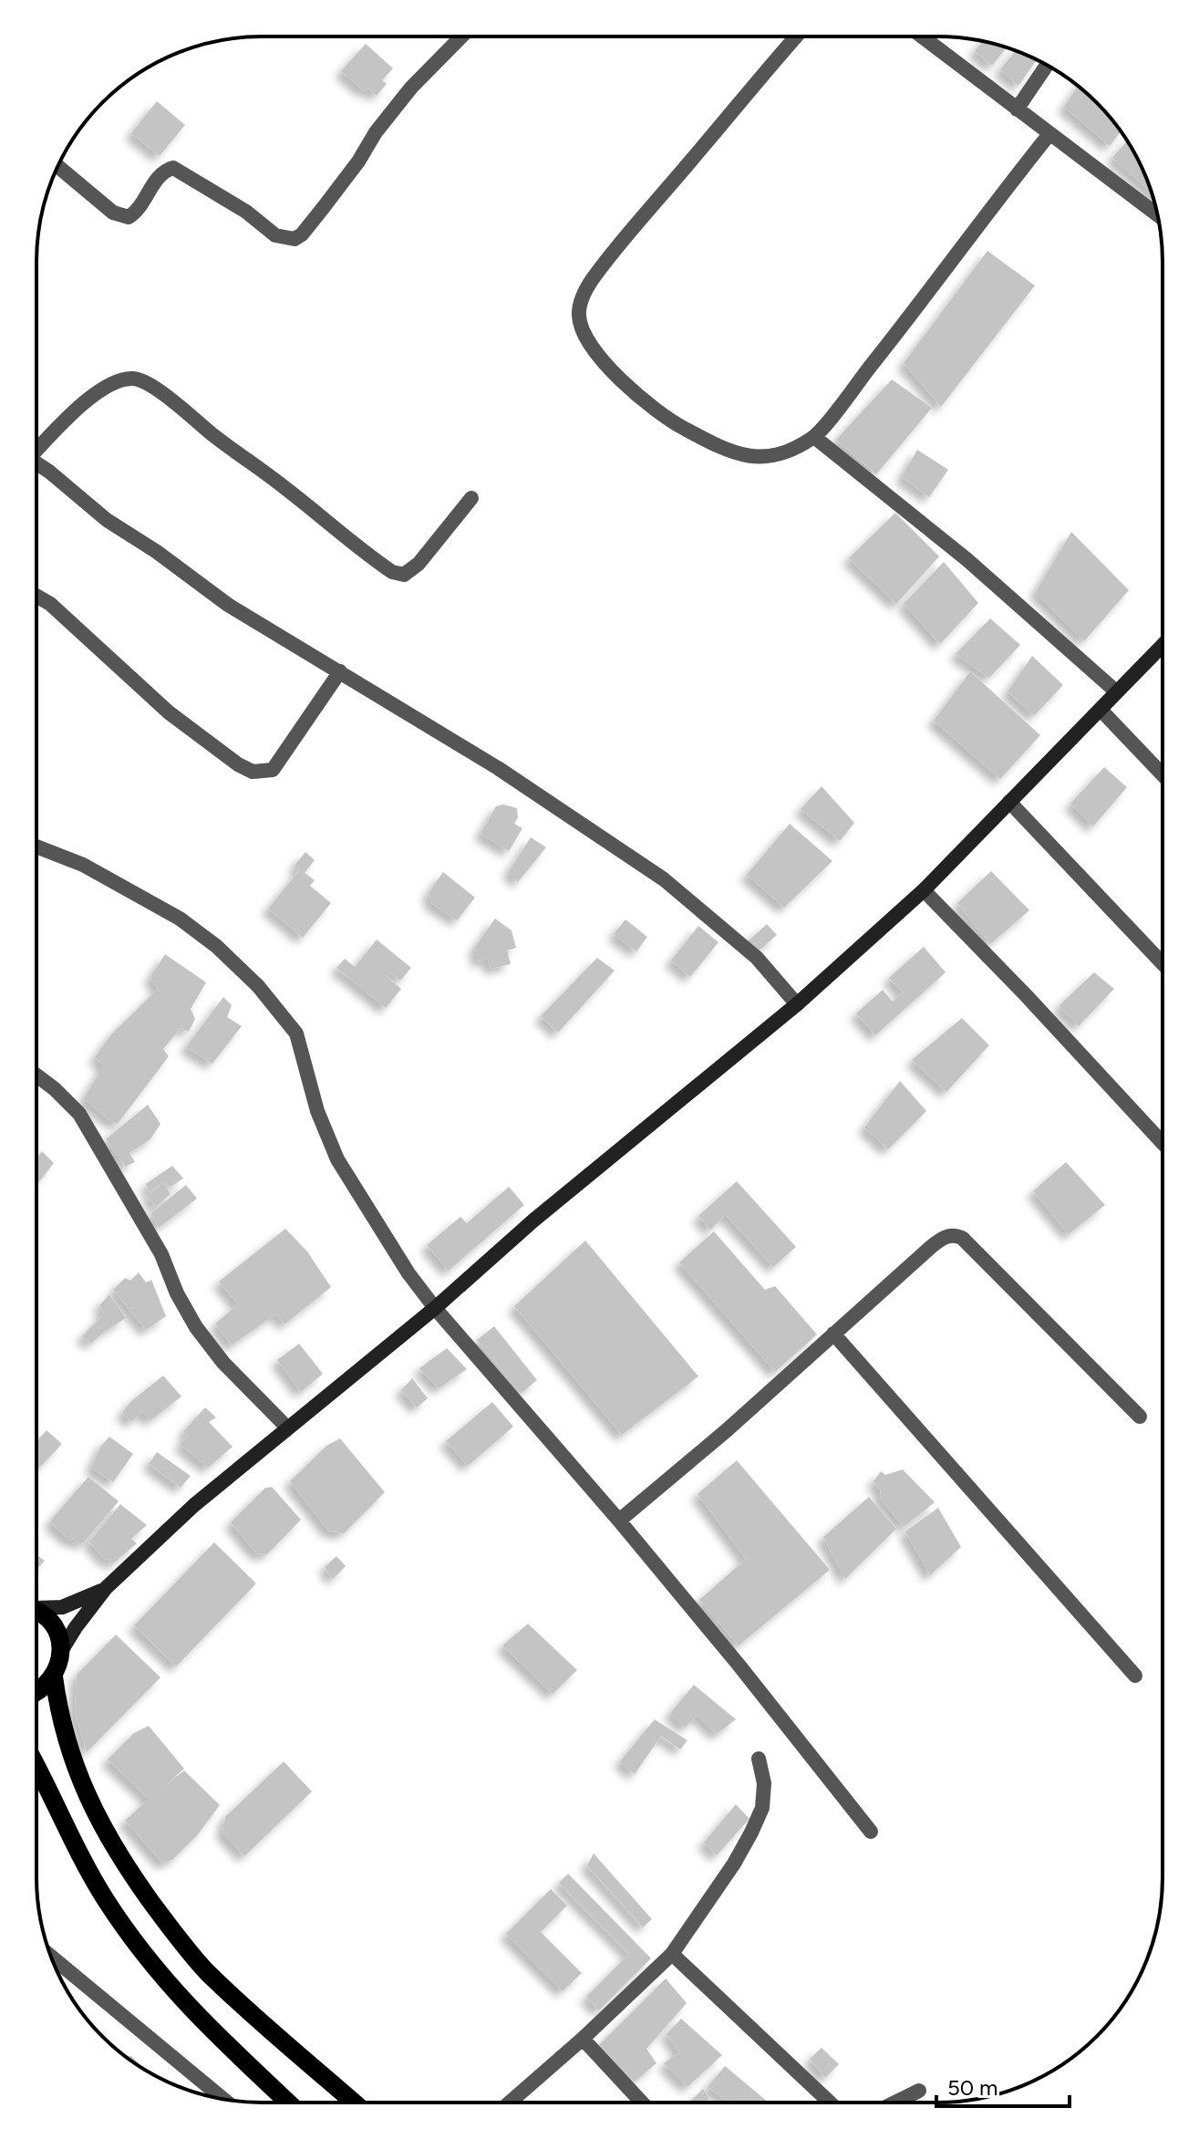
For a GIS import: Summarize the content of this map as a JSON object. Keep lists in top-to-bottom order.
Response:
{
  "scale_bar": "50 m"
}
